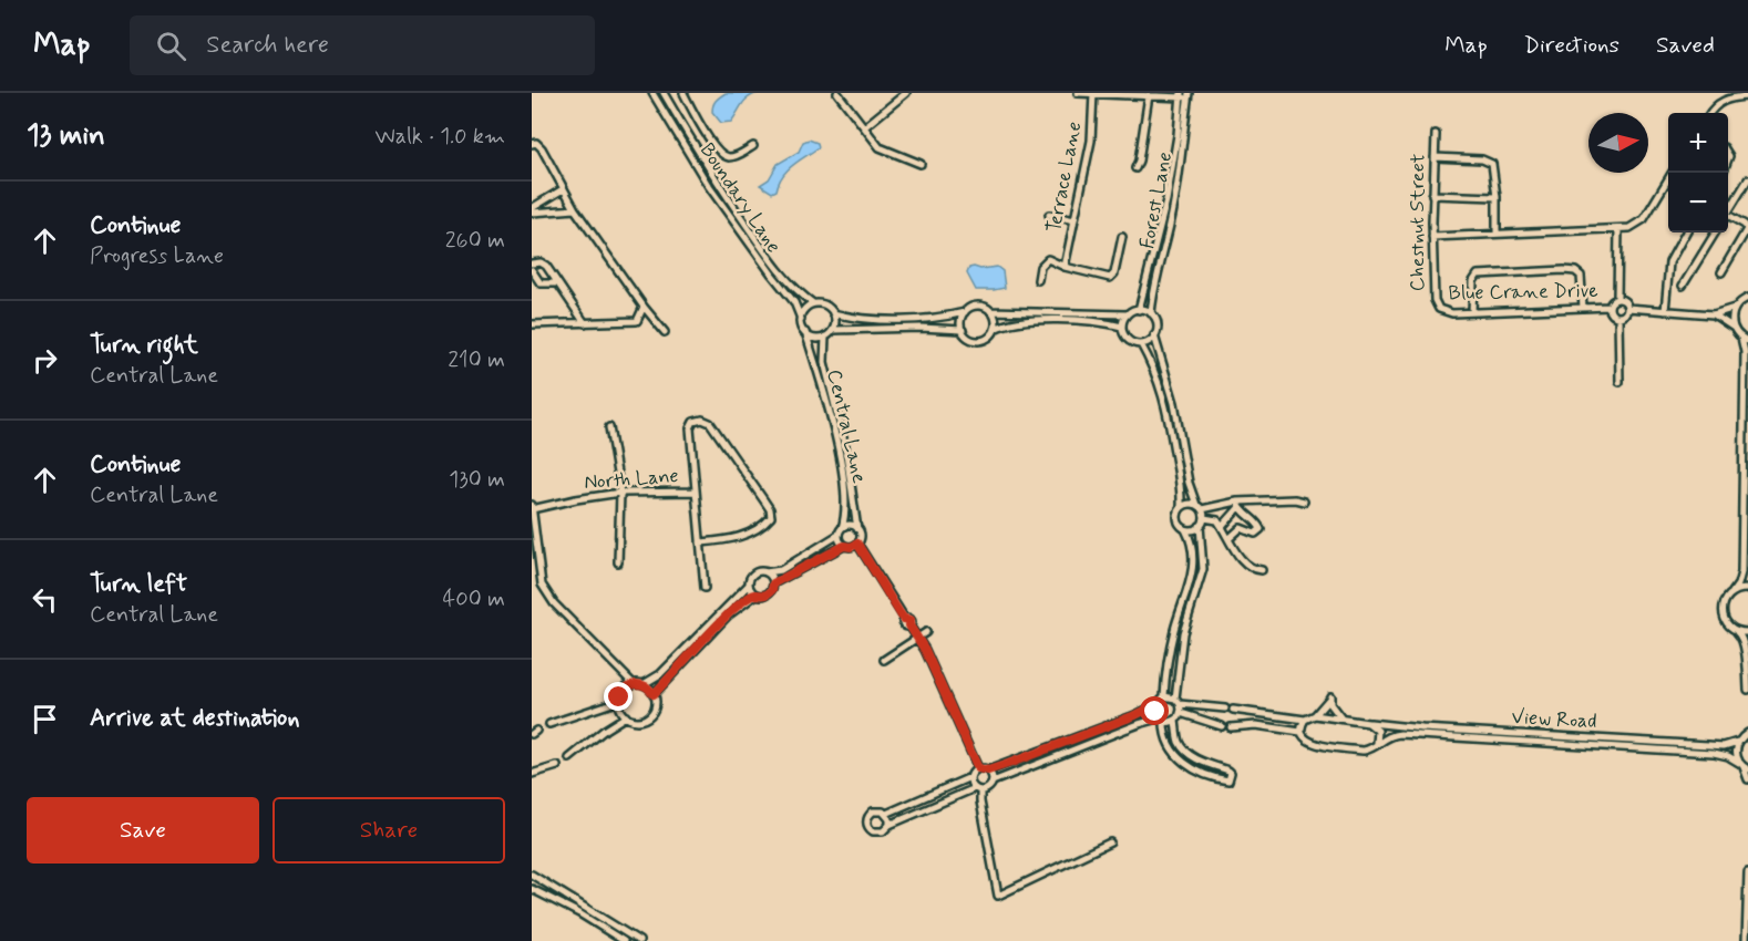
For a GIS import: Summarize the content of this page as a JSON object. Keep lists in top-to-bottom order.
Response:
{
  "streets": {
    "street": [
      "Terrace Lane",
      "Boundary Lane",
      "Forest Lane",
      "Chestnut Street",
      "Blue Crane Drive",
      "Central Lane",
      "North Lane",
      "View Road"
    ]
  },
  "crossings": [
    ["Boundary Lane", "Central Lane"],
    ["Chestnut Street", "Blue Crane Drive"]
  ],
  "north": "right",
  "page": {
    "header": "Map",
    "search": "Search here",
    "nav": ["Map", "Directions", "Saved"],
    "heading": ["13 min", "Walk · 1.0 km"],
    "map_buttons": ["+", "−"],
    "list": [
      ["Continue", "Progress Lane", "260 m"],
      ["Turn right", "Central Lane", "210 m"],
      ["Continue", "Central Lane", "130 m"],
      ["Turn left", "Central Lane", "400 m"],
      "Arrive at destination"
    ],
    "buttons": ["Save", "Share"]
  }
}
